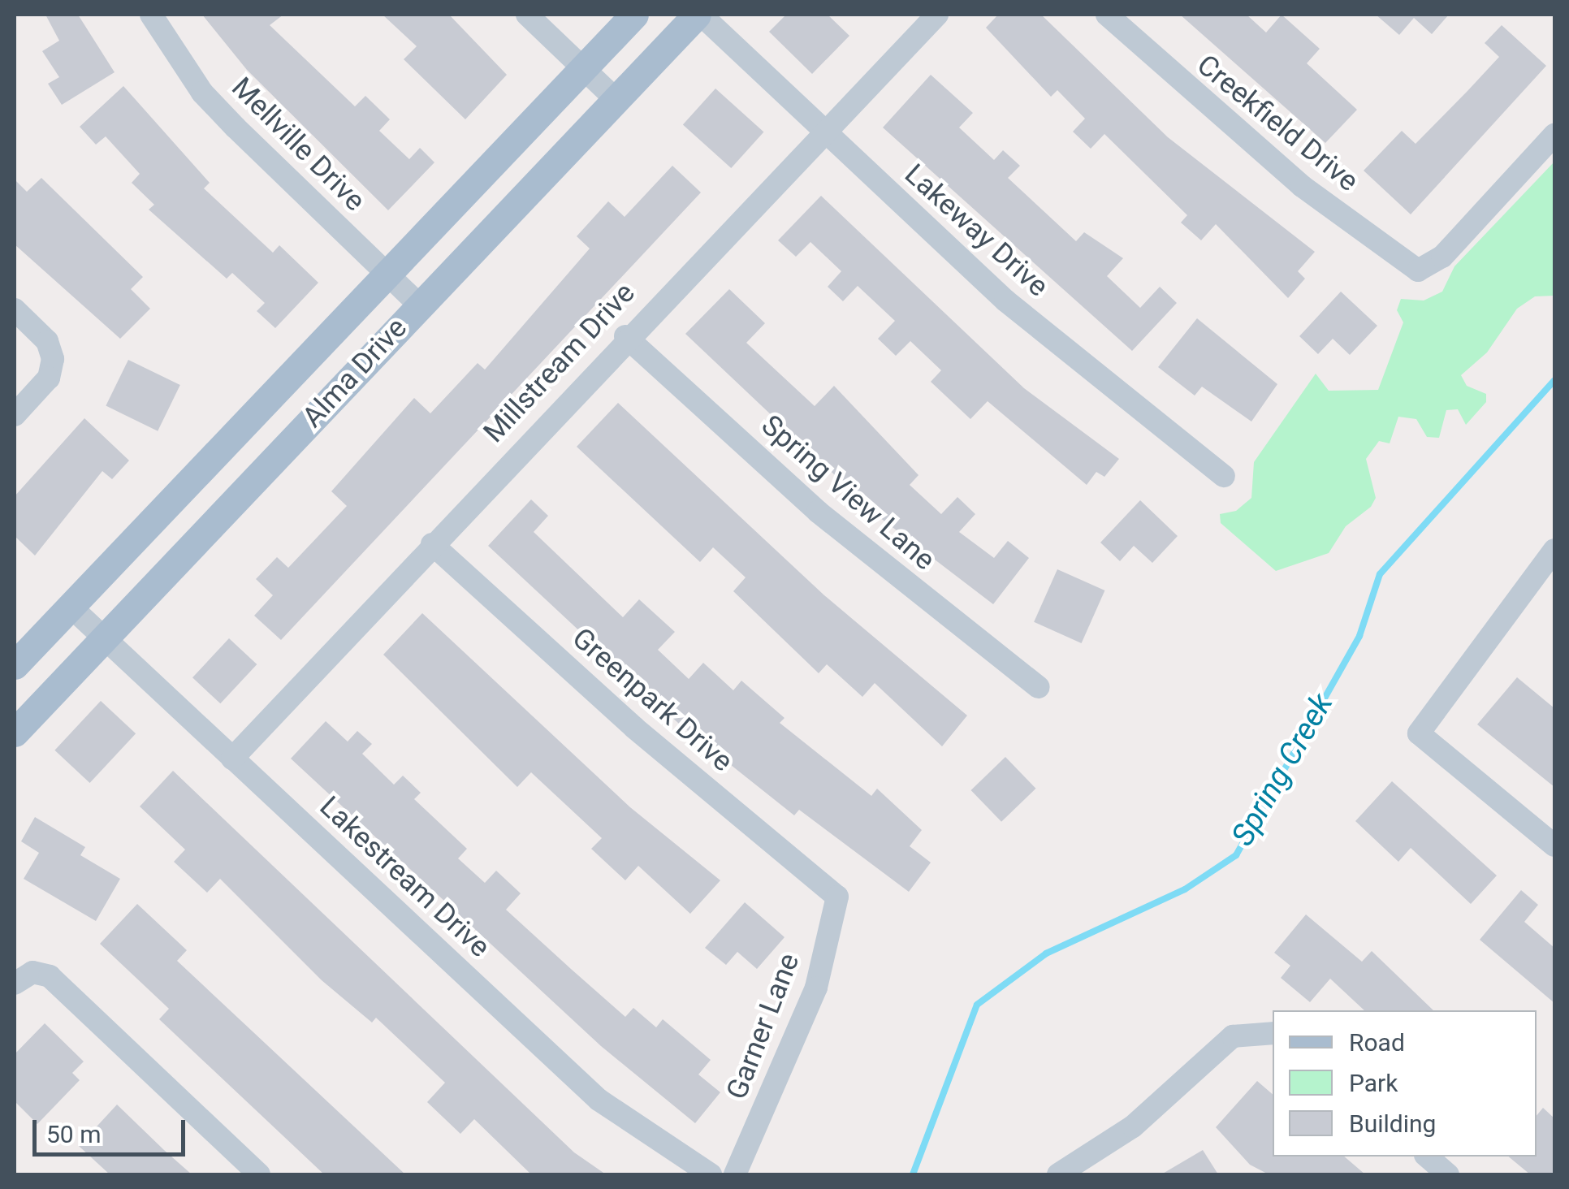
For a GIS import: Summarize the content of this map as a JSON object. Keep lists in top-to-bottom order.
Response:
{
  "streets": {
    "main road": ["Alma Drive"],
    "street": [
      "Creekfield Drive",
      "Mellville Drive",
      "Lakeway Drive",
      "Millstream Drive",
      "Spring View Lane",
      "Greenpark Drive",
      "Lakestream Drive",
      "Garner Lane"
    ]
  },
  "crossings": [
    ["Mellville Drive", "Alma Drive"],
    ["Lakeway Drive", "Millstream Drive"],
    ["Lakeway Drive", "Alma Drive"],
    ["Millstream Drive", "Spring View Lane"],
    ["Millstream Drive", "Greenpark Drive"],
    ["Millstream Drive", "Lakestream Drive"],
    ["Alma Drive", "Lakestream Drive"],
    ["Greenpark Drive", "Garner Lane"]
  ],
  "water": ["Spring Creek"],
  "legend": ["Road", "Park", "Building"],
  "scale_bar": "50 m"
}
